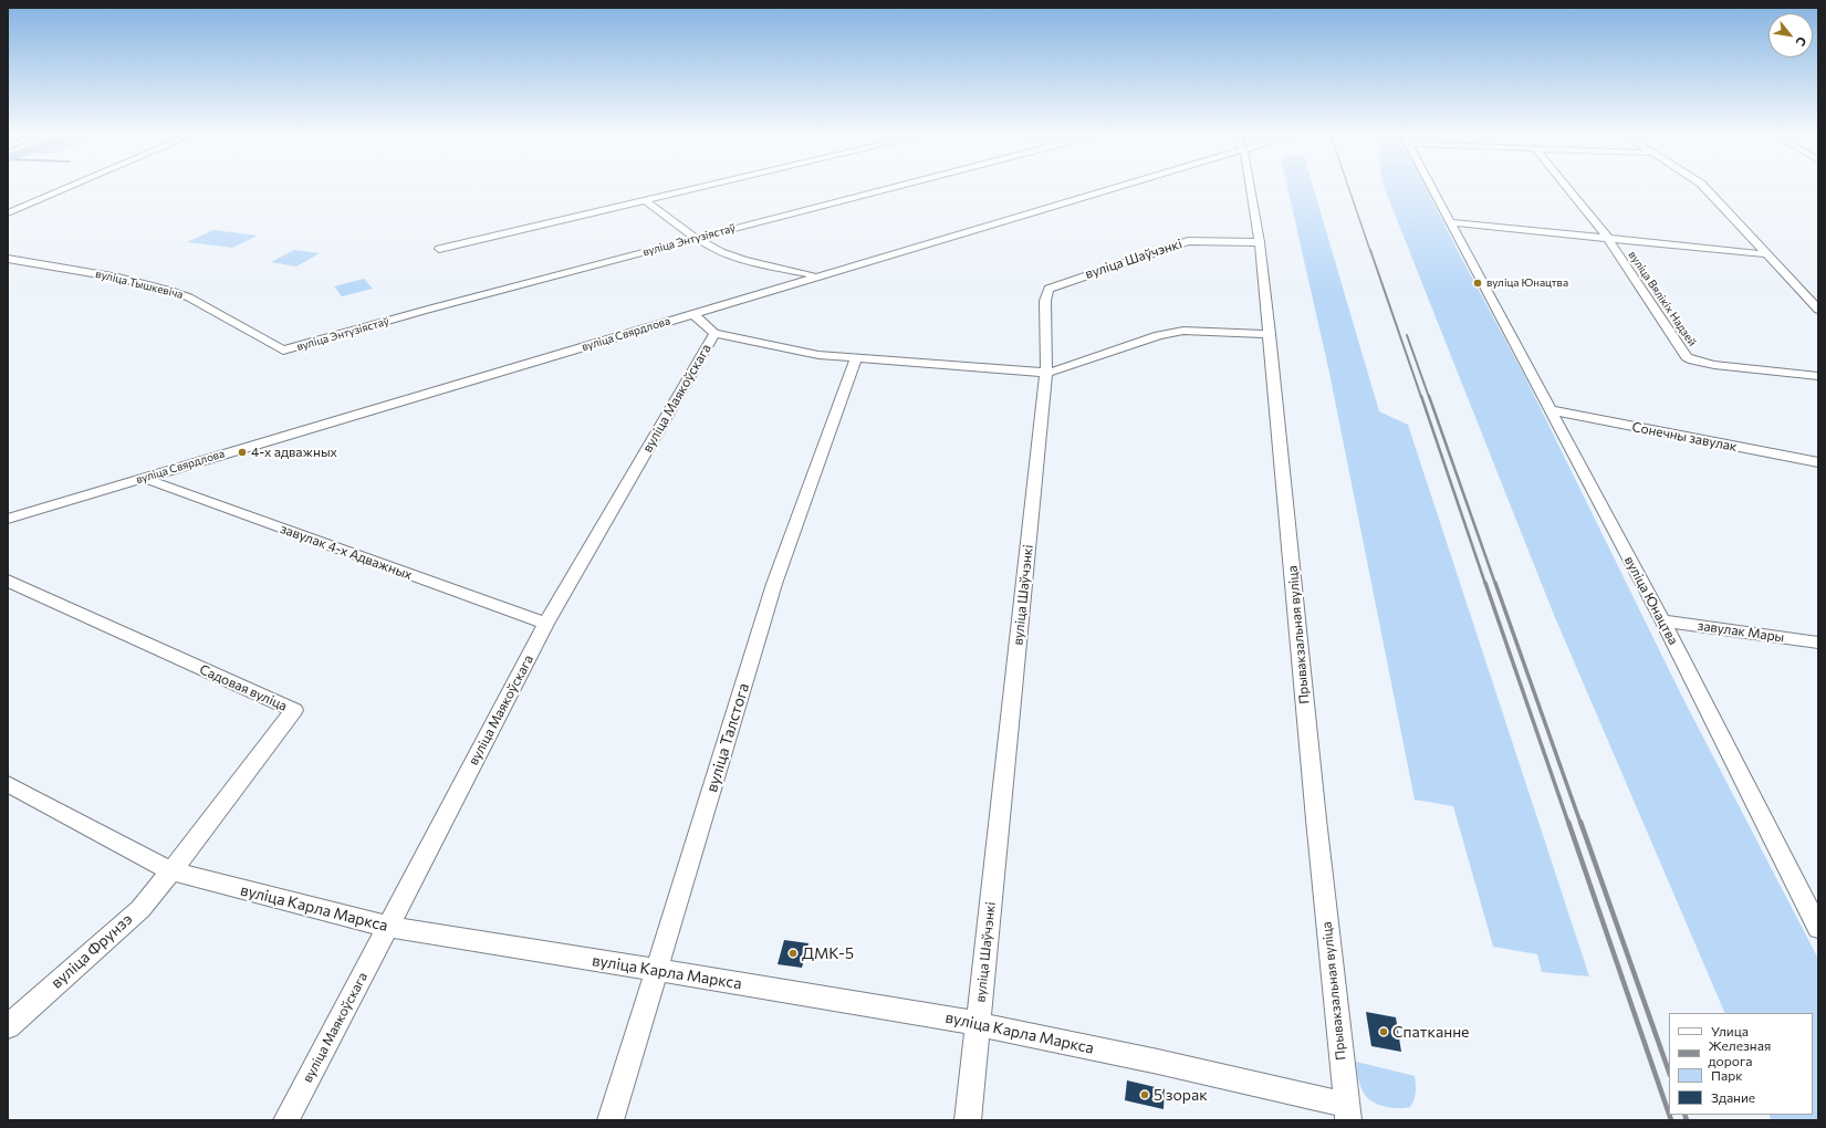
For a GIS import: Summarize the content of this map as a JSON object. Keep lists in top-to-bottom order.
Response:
{
  "streets": {
    "street": [
      "вуліца Энтузіястаў",
      "вуліца Шаўчэнкі",
      "вуліца Тышкевіча",
      "вуліца Вялікіх Надзей",
      "вуліца Свярдлова",
      "вуліца Маякоўскага",
      "Сонечны завулак",
      "завулак 4-х Адважных",
      "вуліца Юнацтва",
      "завулак Мары",
      "Прывакзальная вуліца",
      "Садовая вуліца",
      "вуліца Талстога",
      "вуліца Карла Маркса",
      "вуліца Фрунзэ"
    ]
  },
  "crossings": [
    ["вуліца Энтузіястаў", "вуліца Тышкевіча"],
    ["вуліца Шаўчэнкі", "Прывакзальная вуліца"],
    ["вуліца Шаўчэнкі", "вуліца Карла Маркса"],
    ["вуліца Свярдлова", "вуліца Маякоўскага"],
    ["вуліца Свярдлова", "завулак 4-х Адважных"],
    ["вуліца Маякоўскага", "завулак 4-х Адважных"],
    ["вуліца Маякоўскага", "вуліца Карла Маркса"],
    ["Сонечны завулак", "вуліца Юнацтва"],
    ["вуліца Юнацтва", "завулак Мары"],
    ["Прывакзальная вуліца", "вуліца Карла Маркса"],
    ["Садовая вуліца", "вуліца Карла Маркса"],
    ["Садовая вуліца", "вуліца Фрунзэ"],
    ["вуліца Талстога", "вуліца Карла Маркса"],
    ["вуліца Карла Маркса", "вуліца Фрунзэ"]
  ],
  "places": [
    "вуліца Юнацтва",
    "4-х адважных",
    "ДМК-5",
    "Спатканне",
    "5 зорак"
  ],
  "legend": [
    "Улица",
    "Железная дорога",
    "Парк",
    "Здание"
  ],
  "north": "bottom right"
}
